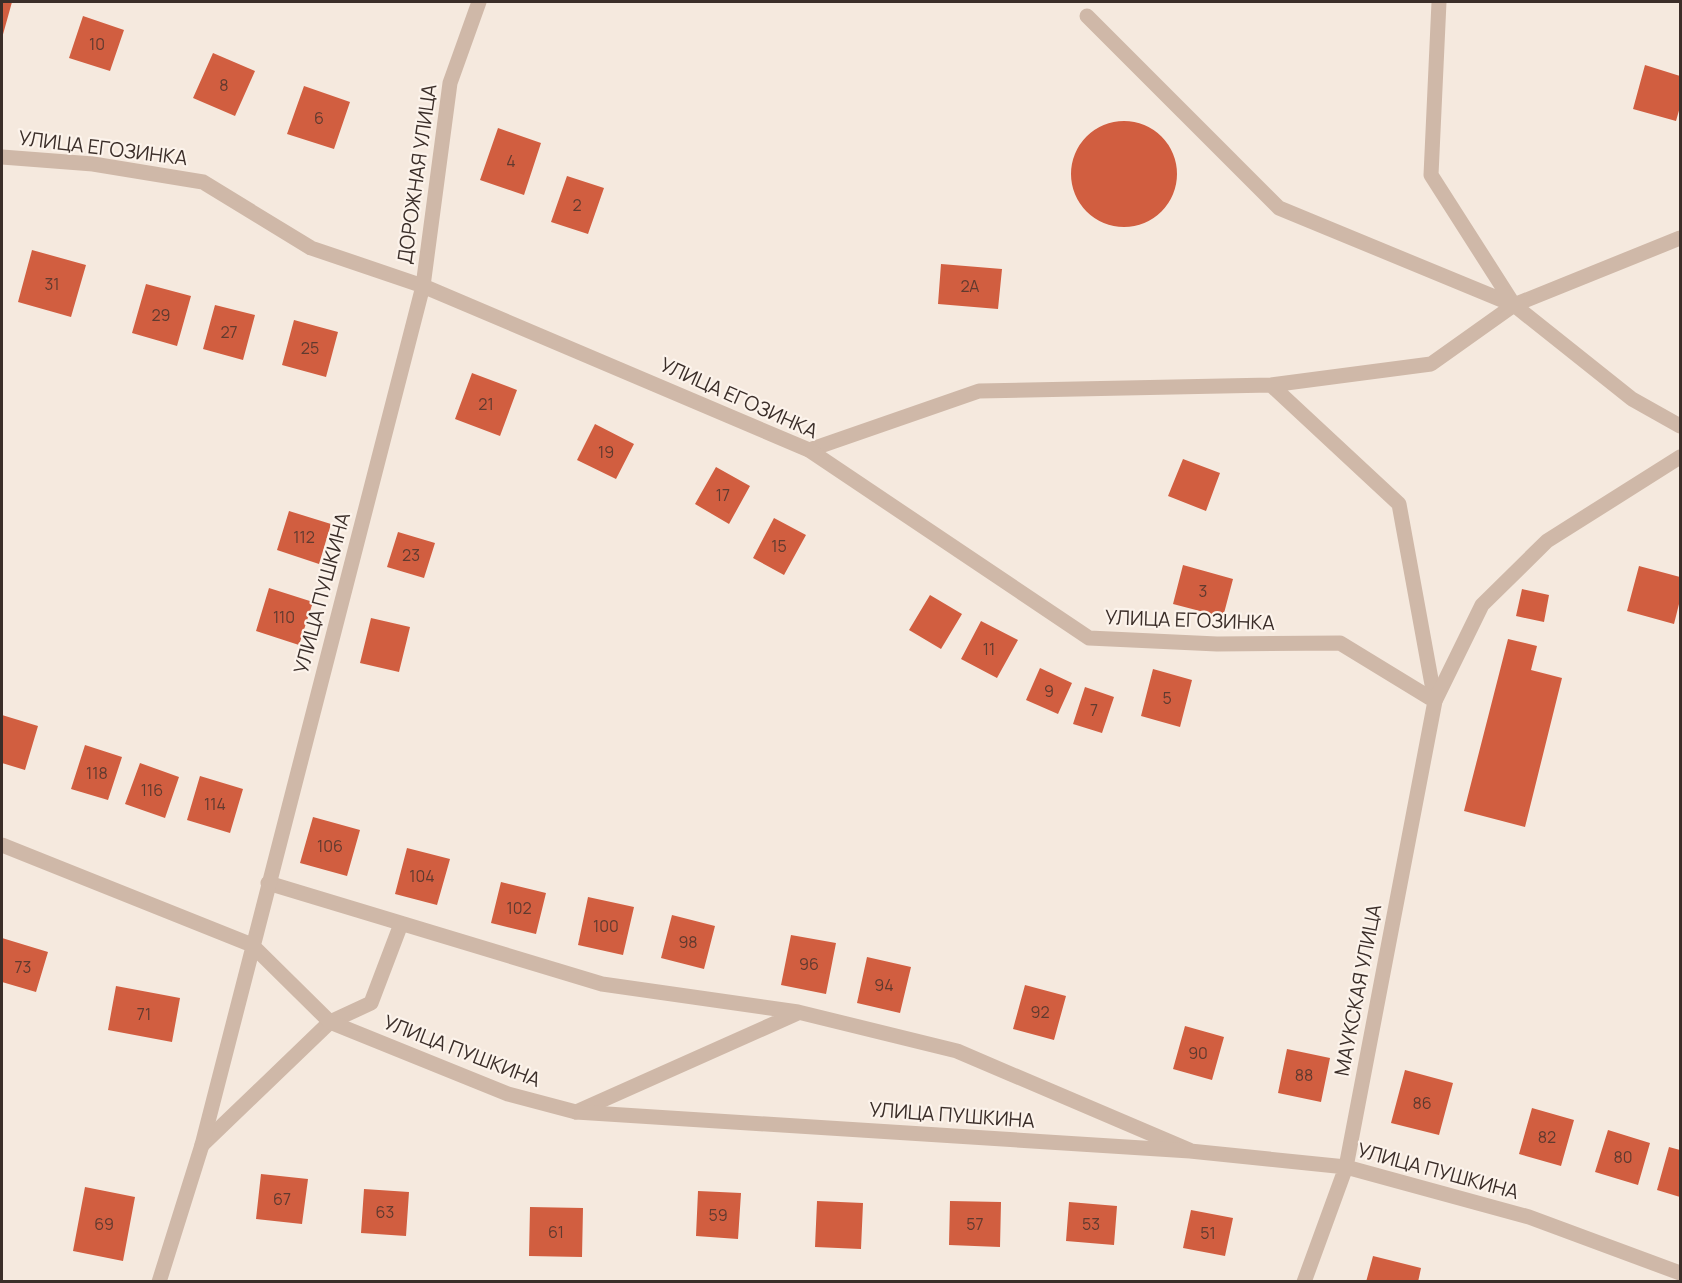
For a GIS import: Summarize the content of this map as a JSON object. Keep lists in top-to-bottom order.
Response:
{
  "streets": {
    "street": [
      "УЛИЦА ЕГОЗИНКА",
      "ДОРОЖНАЯ УЛИЦА",
      "УЛИЦА ПУШКИНА",
      "МАУКСКАЯ УЛИЦА"
    ]
  },
  "crossings": [
    ["УЛИЦА ЕГОЗИНКА", "ДОРОЖНАЯ УЛИЦА"],
    ["УЛИЦА ЕГОЗИНКА", "УЛИЦА ПУШКИНА"],
    ["УЛИЦА ЕГОЗИНКА", "МАУКСКАЯ УЛИЦА"],
    ["ДОРОЖНАЯ УЛИЦА", "УЛИЦА ПУШКИНА"],
    ["УЛИЦА ПУШКИНА", "МАУКСКАЯ УЛИЦА"]
  ],
  "house_numbers": [
    "10",
    "8",
    "6",
    "4",
    "2",
    "31",
    "2А",
    "29",
    "27",
    "25",
    "21",
    "19",
    "17",
    "112",
    "15",
    "23",
    "3",
    "110",
    "11",
    "9",
    "5",
    "7",
    "118",
    "116",
    "114",
    "106",
    "104",
    "102",
    "100",
    "98",
    "96",
    "73",
    "94",
    "92",
    "71",
    "90",
    "88",
    "86",
    "82",
    "80",
    "67",
    "63",
    "59",
    "69",
    "57",
    "53",
    "61",
    "51"
  ]
}
